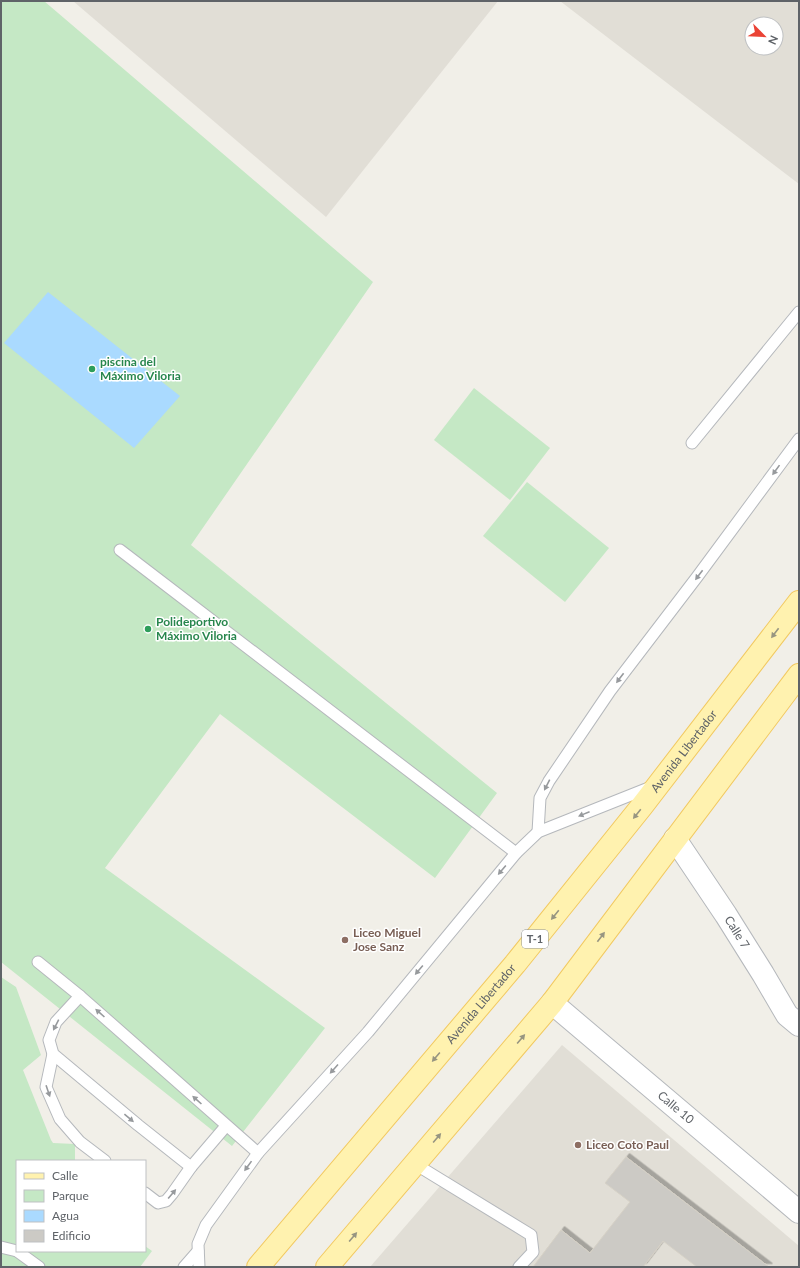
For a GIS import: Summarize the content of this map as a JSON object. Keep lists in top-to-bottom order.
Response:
{
  "streets": {
    "main road": ["Avenida Libertador", "T-1"],
    "street": ["Calle 7", "Calle 10"]
  },
  "places": [
    "piscina del Máximo Viloria",
    "Polideportivo Máximo Viloria",
    "Liceo Miguel Jose Sanz",
    "Liceo Coto Paul"
  ],
  "legend": [
    "Calle",
    "Parque",
    "Agua",
    "Edificio"
  ],
  "north": "bottom right"
}
